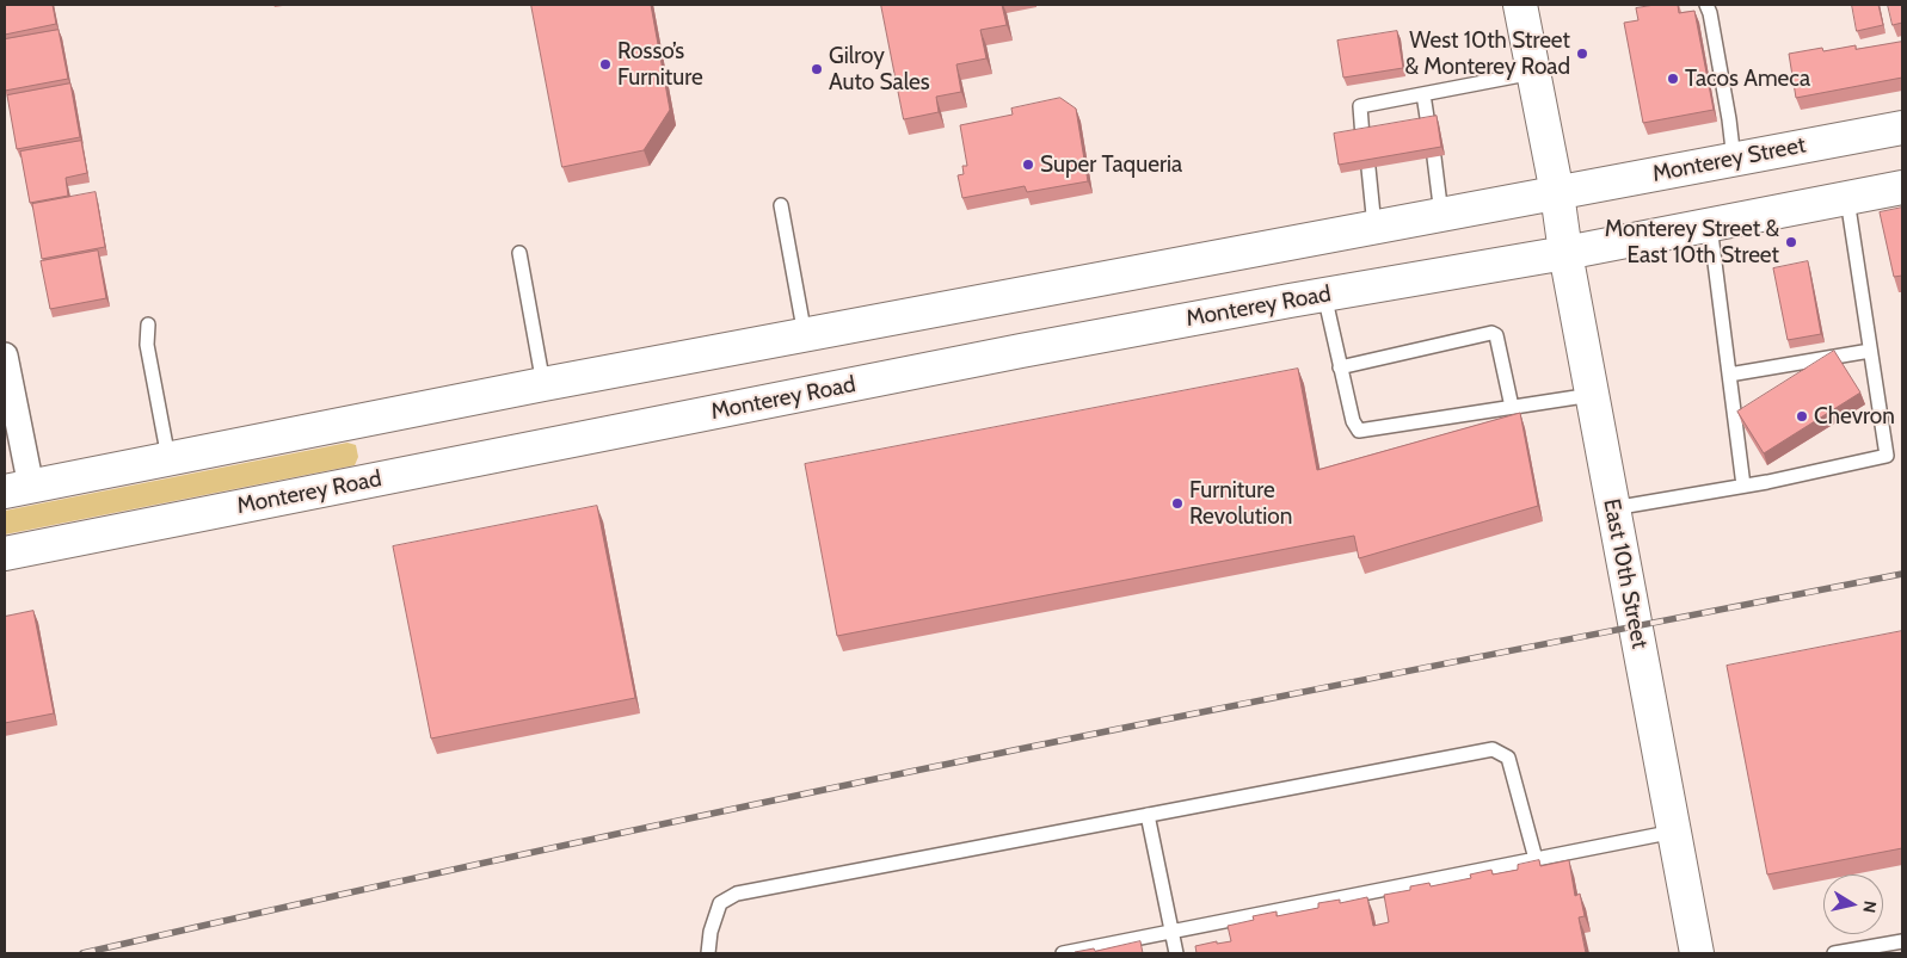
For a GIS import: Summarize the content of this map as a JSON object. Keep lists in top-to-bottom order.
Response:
{
  "streets": {
    "main road": ["Monterey Street", "Monterey Road", "East 10th Street"]
  },
  "crossings": [
    ["Monterey Street", "East 10th Street"],
    ["Monterey Road", "East 10th Street"]
  ],
  "places": [
    "West 10th Street & Monterey Road",
    "Rosso’s Furniture",
    "Gilroy Auto Sales",
    "Tacos Ameca",
    "Super Taqueria",
    "Monterey Street & East 10th Street",
    "Chevron",
    "Furniture Revolution"
  ],
  "north": "right"
}
